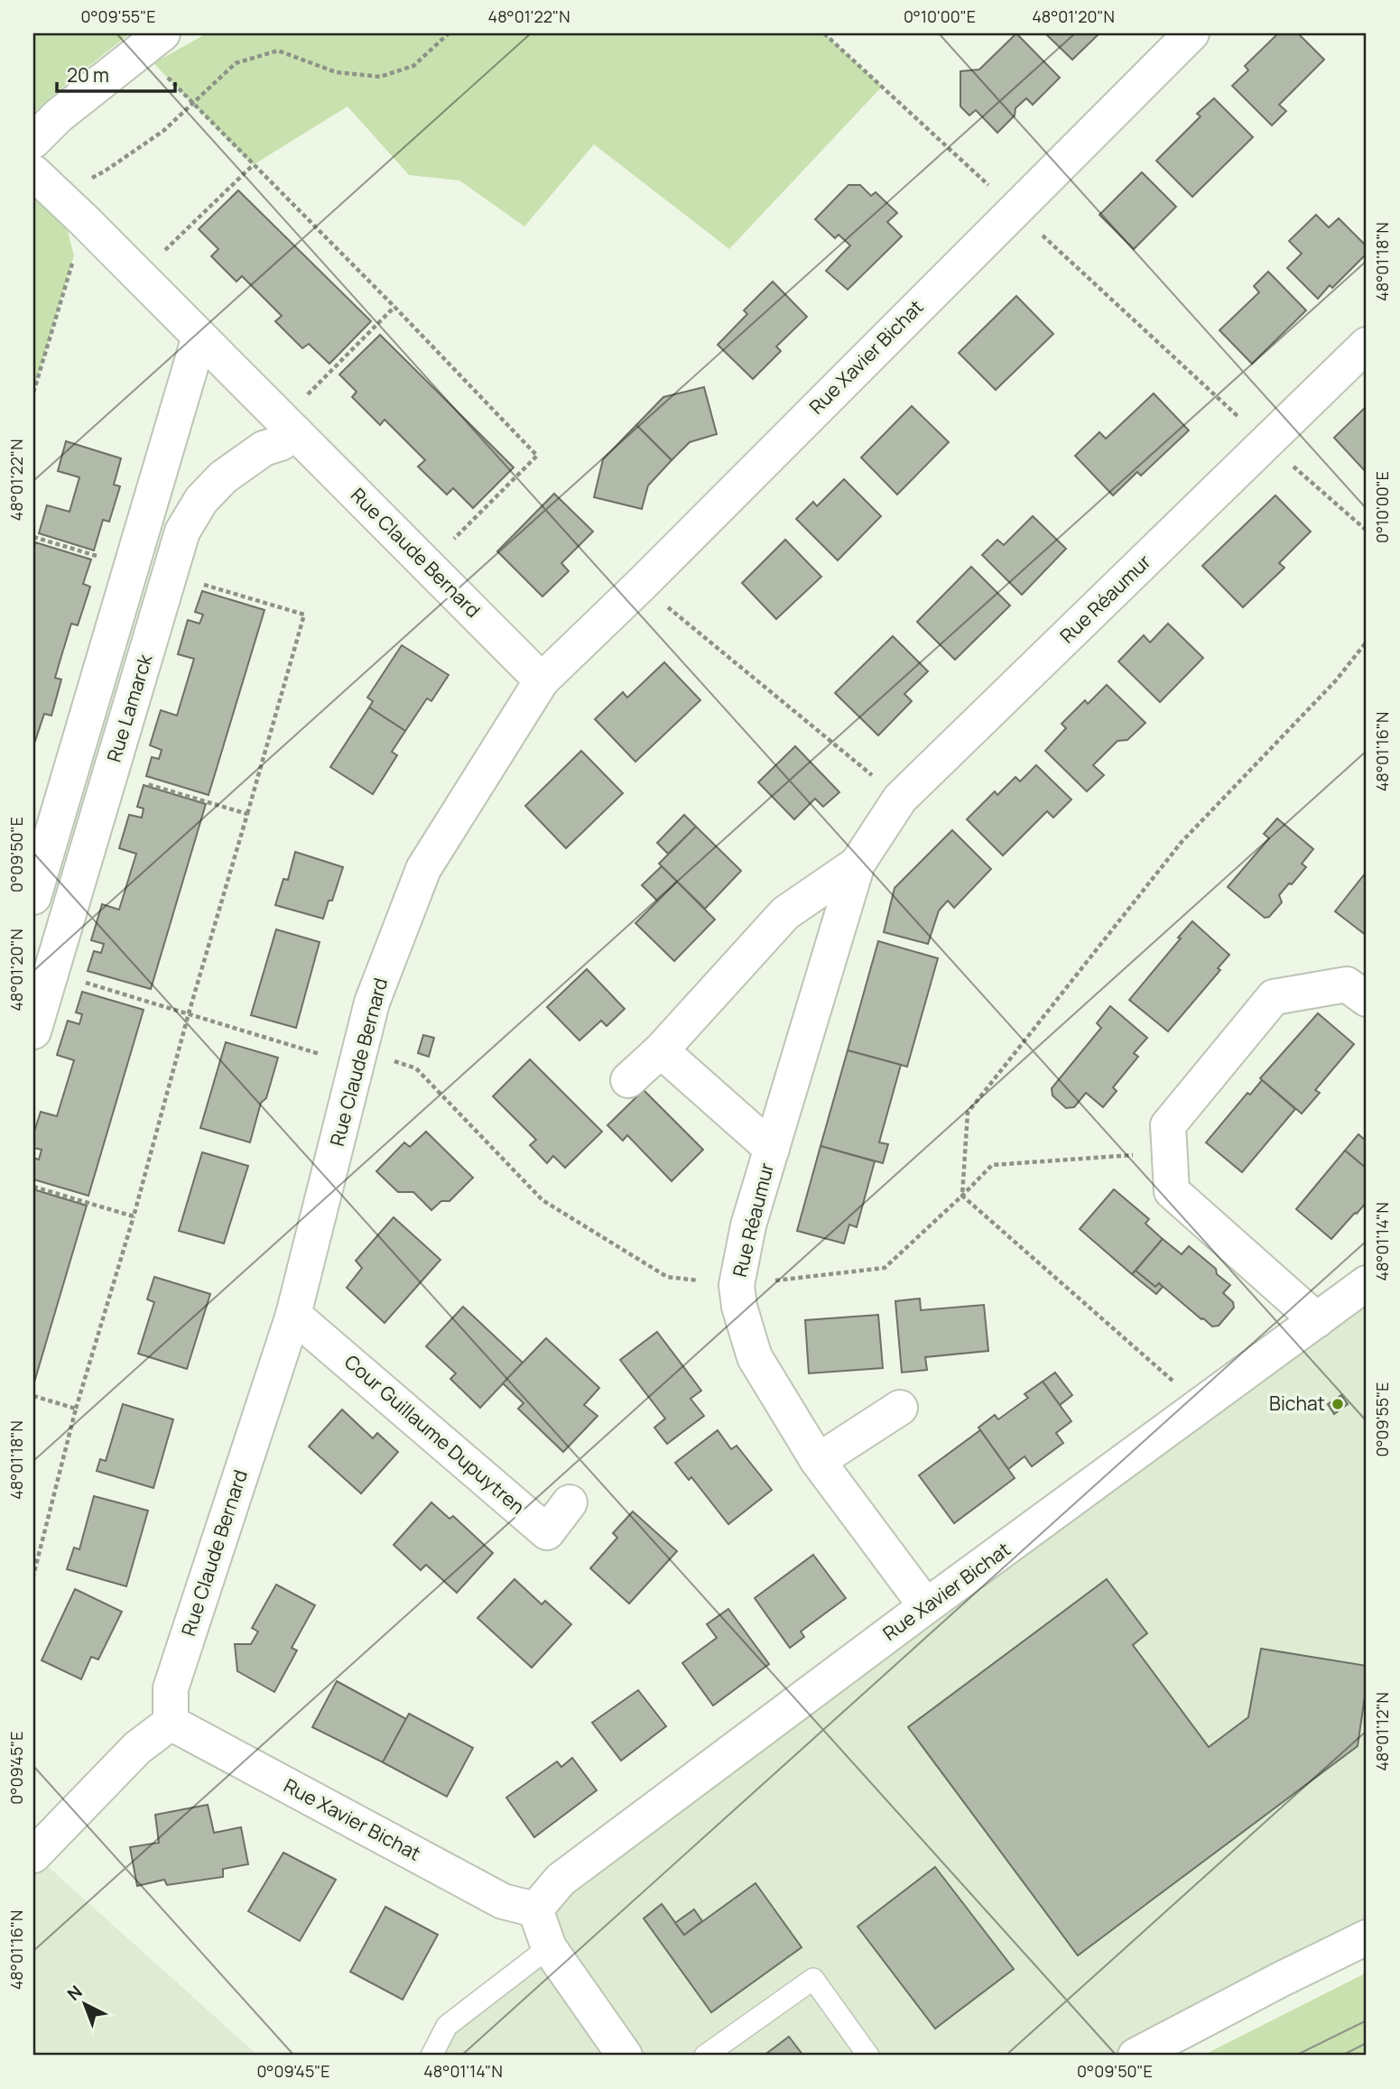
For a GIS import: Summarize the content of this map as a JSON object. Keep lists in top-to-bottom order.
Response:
{
  "streets": {
    "street": [
      "Rue Xavier Bichat",
      "Rue Claude Bernard",
      "Rue Réaumur",
      "Rue Lamarck",
      "Cour Guillaume Dupuytren"
    ]
  },
  "crossings": [
    ["Rue Xavier Bichat", "Rue Claude Bernard"],
    ["Rue Xavier Bichat", "Rue Réaumur"],
    ["Rue Claude Bernard", "Rue Lamarck"],
    ["Rue Claude Bernard", "Cour Guillaume Dupuytren"]
  ],
  "places": ["Bichat"],
  "scale_bar": "20 m",
  "north": "top left",
  "coordinates": [
    "0°09'55\"E",
    "48°01'22\"N",
    "0°10'00\"E",
    "48°01'20\"N",
    "48°01'18\"N",
    "48°01'16\"N",
    "0°09'50\"E",
    "48°01'14\"N",
    "48°01'12\"N",
    "0°09'45\"E"
  ]
}
